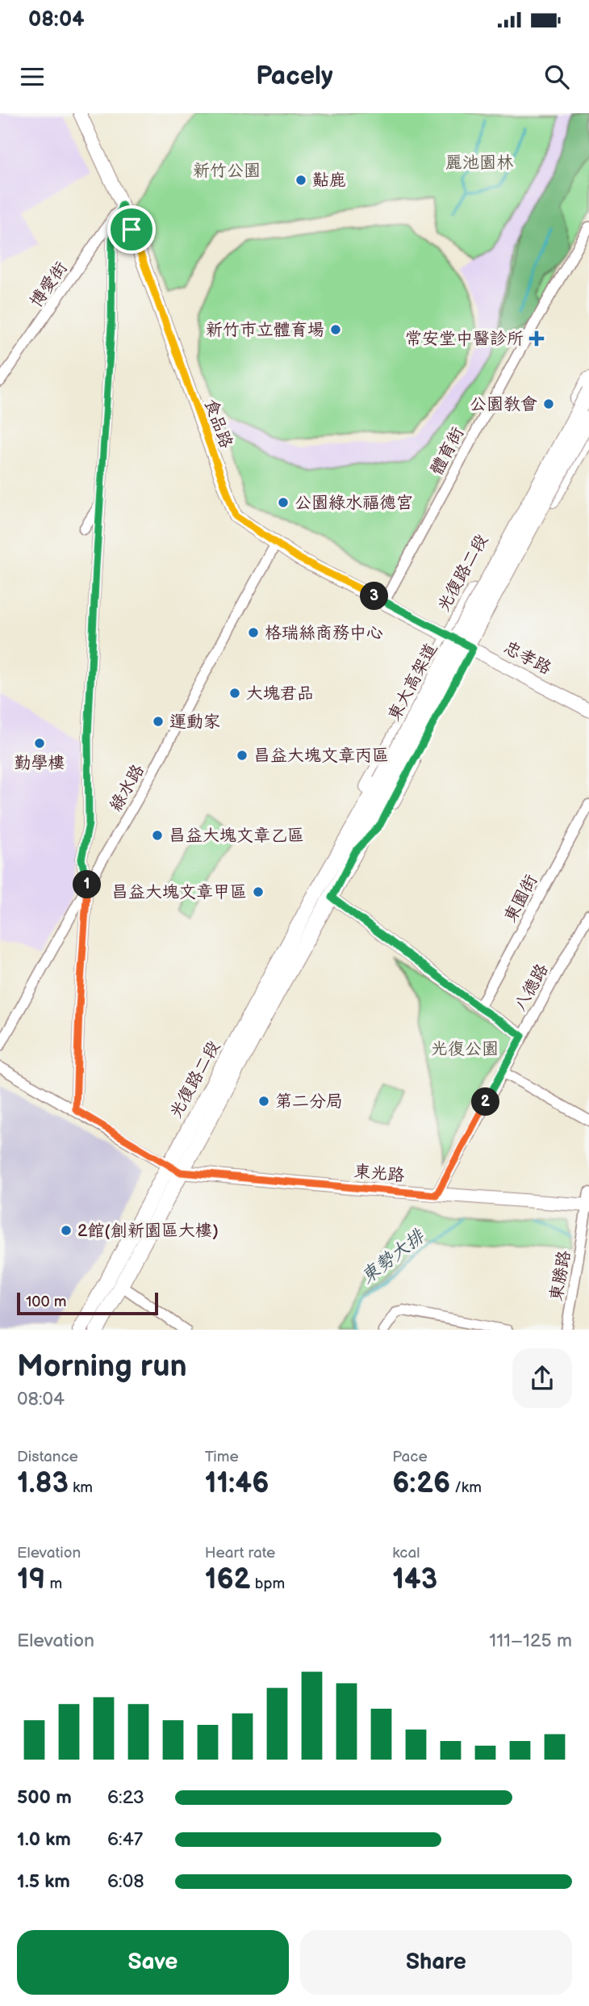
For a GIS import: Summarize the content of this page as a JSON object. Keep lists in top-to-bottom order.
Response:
{
  "streets": {
    "main road": ["光復路二段", "東大高架道"],
    "street": [
      "博愛街",
      "食品路",
      "體育街",
      "忠孝路",
      "綠水路",
      "東園街",
      "八德路",
      "東光路",
      "東勝路"
    ]
  },
  "crossings": [
    ["博愛街", "食品路"],
    ["食品路", "體育街"],
    ["食品路", "光復路二段"],
    ["食品路", "忠孝路"],
    ["食品路", "綠水路"],
    ["光復路二段", "忠孝路"],
    ["光復路二段", "東大高架道"],
    ["光復路二段", "東光路"],
    ["八德路", "東光路"],
    ["東光路", "東勝路"]
  ],
  "water": ["東勢大排"],
  "parks": ["麗池園林", "新竹公園", "光復公園"],
  "places": {
    "other": [
      "黇鹿",
      "新竹市立體育場",
      "公園教會",
      "公園綠水福德宮",
      "格瑞絲商務中心",
      "大塊君品",
      "運動家",
      "勤學樓",
      "昌益大塊文章丙區",
      "昌益大塊文章乙區",
      "昌益大塊文章甲區",
      "第二分局",
      "2館(創新園區大樓)"
    ],
    "health": ["常安堂中醫診所"]
  },
  "scale_bar": "100 m",
  "page": {
    "status": "08:04",
    "header": "Pacely",
    "pins": ["3", "1", "2"],
    "scale": "100 m",
    "heading": ["Morning run", "08:04"],
    "stats": [
      ["Distance", "1.83 km"],
      ["Time", "11:46"],
      ["Pace", "6:26 /km"],
      ["Elevation", "19 m"],
      ["Heart rate", "162 bpm"],
      ["kcal", "143"]
    ],
    "chart": ["Elevation", "111–125 m"],
    "list": [
      {
        "name": "500 m",
        "note": "6:23"
      },
      {
        "name": "1.0 km",
        "note": "6:47"
      },
      {
        "name": "1.5 km",
        "note": "6:08"
      }
    ],
    "buttons": ["Save", "Share"]
  }
}
